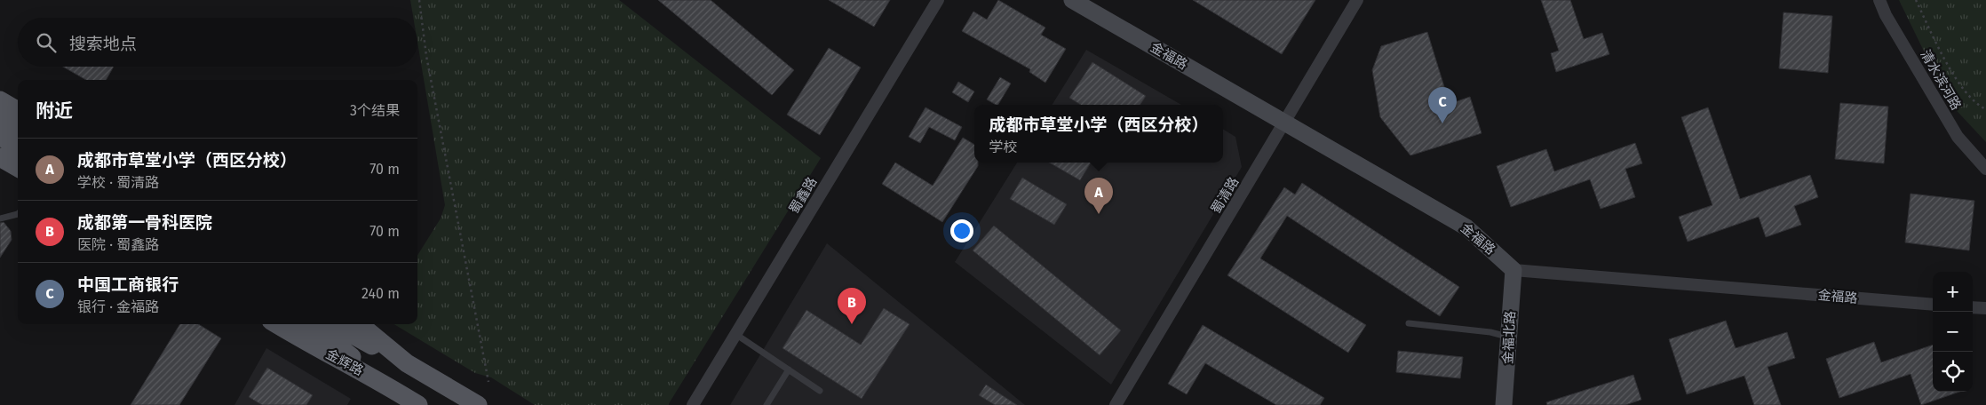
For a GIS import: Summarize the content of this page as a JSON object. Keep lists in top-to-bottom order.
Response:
{
  "streets": {
    "main road": ["金辉路"],
    "street": [
      "金福路",
      "清水滨河路",
      "蜀鑫路",
      "蜀清路",
      "金福北路"
    ]
  },
  "crossings": [
    ["金福路", "蜀清路"],
    ["金福路", "金福北路"]
  ],
  "page": {
    "search": "搜索地点",
    "heading": ["附近", "3个结果"],
    "pins": ["C", "A", "B"],
    "popup": ["成都市草堂小学（西区分校）", "学校"],
    "list": [
      {
        "mark": "A",
        "name": "成都市草堂小学（西区分校）",
        "note": "学校 · 蜀清路",
        "value": "70 m"
      },
      {
        "mark": "B",
        "name": "成都第一骨科医院",
        "note": "医院 · 蜀鑫路",
        "value": "70 m"
      },
      {
        "mark": "C",
        "name": "中国工商银行",
        "note": "银行 · 金福路",
        "value": "240 m"
      }
    ],
    "map_buttons": ["+", "−"]
  }
}
